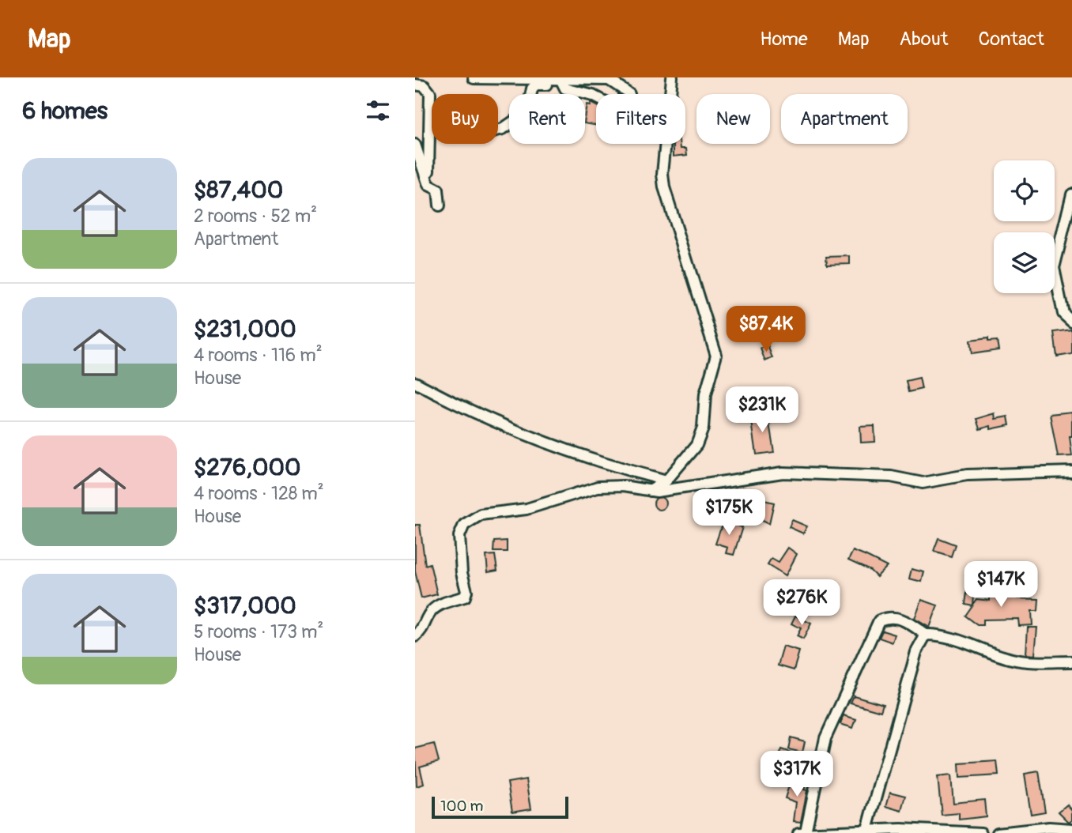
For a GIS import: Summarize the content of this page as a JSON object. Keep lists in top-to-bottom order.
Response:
{
  "scale_bar": "100 m",
  "page": {
    "header": "Map",
    "nav": [
      "Home",
      "Map",
      "About",
      "Contact"
    ],
    "heading": "6 homes",
    "chip": [
      "Buy",
      "Rent",
      "Filters",
      "New",
      "Apartment"
    ],
    "list": [
      {
        "name": "$87,400",
        "note": "2 rooms · 52 m² · Apartment"
      },
      {
        "name": "$231,000",
        "note": "4 rooms · 116 m² · House"
      },
      {
        "name": "$276,000",
        "note": "4 rooms · 128 m² · House"
      },
      {
        "name": "$317,000",
        "note": "5 rooms · 173 m² · House"
      }
    ],
    "price": [
      "$87.4K",
      "$231K",
      "$175K",
      "$147K",
      "$276K",
      "$317K"
    ],
    "scale": "100 m"
  }
}
